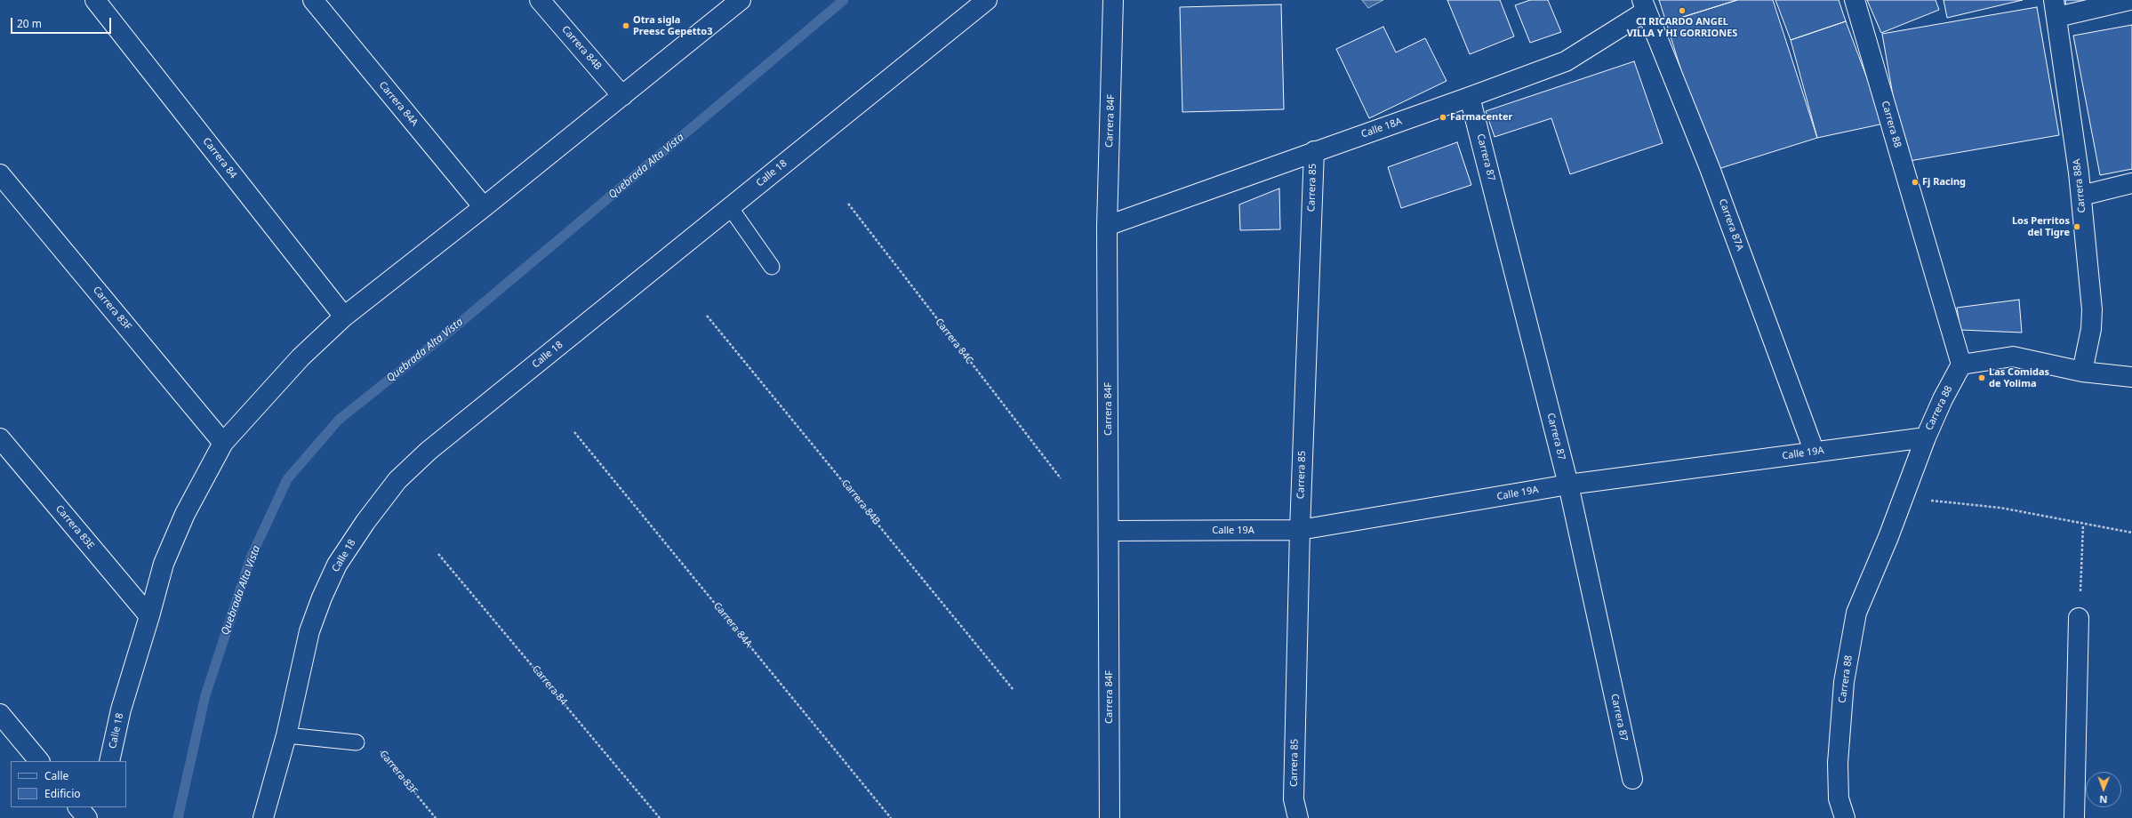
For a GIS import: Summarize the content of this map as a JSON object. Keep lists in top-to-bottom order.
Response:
{
  "streets": {
    "street": [
      "Carrera 84B",
      "Carrera 84A",
      "Carrera 84F",
      "Carrera 88",
      "Calle 18A",
      "Carrera 87",
      "Carrera 84",
      "Calle 18",
      "Carrera 88A",
      "Carrera 85",
      "Carrera 87A",
      "Carrera 83F",
      "Calle 19A",
      "Carrera 83E"
    ],
    "path": ["Carrera 84C"]
  },
  "crossings": [
    ["Carrera 84B", "Calle 18"],
    ["Carrera 84A", "Calle 18"],
    ["Carrera 84F", "Calle 18A"],
    ["Carrera 84F", "Calle 19A"],
    ["Carrera 88", "Calle 19A"],
    ["Calle 18A", "Carrera 87"],
    ["Calle 18A", "Carrera 85"],
    ["Calle 18A", "Carrera 87A"],
    ["Carrera 87", "Calle 19A"],
    ["Carrera 84", "Calle 18"],
    ["Calle 18", "Carrera 83F"],
    ["Calle 18", "Carrera 83E"],
    ["Carrera 85", "Calle 19A"],
    ["Carrera 87A", "Calle 19A"]
  ],
  "water": ["Quebrada Alta Vista"],
  "places": [
    "CI RICARDO ANGEL VILLA Y HI GORRIONES",
    "Otra sigla Preesc Gepetto3",
    "Farmacenter",
    "Fj Racing",
    "Los Perritos del Tigre",
    "Las Comidas de Yolima"
  ],
  "legend": ["Calle", "Edificio"],
  "scale_bar": "20 m",
  "north": "bottom"
}
